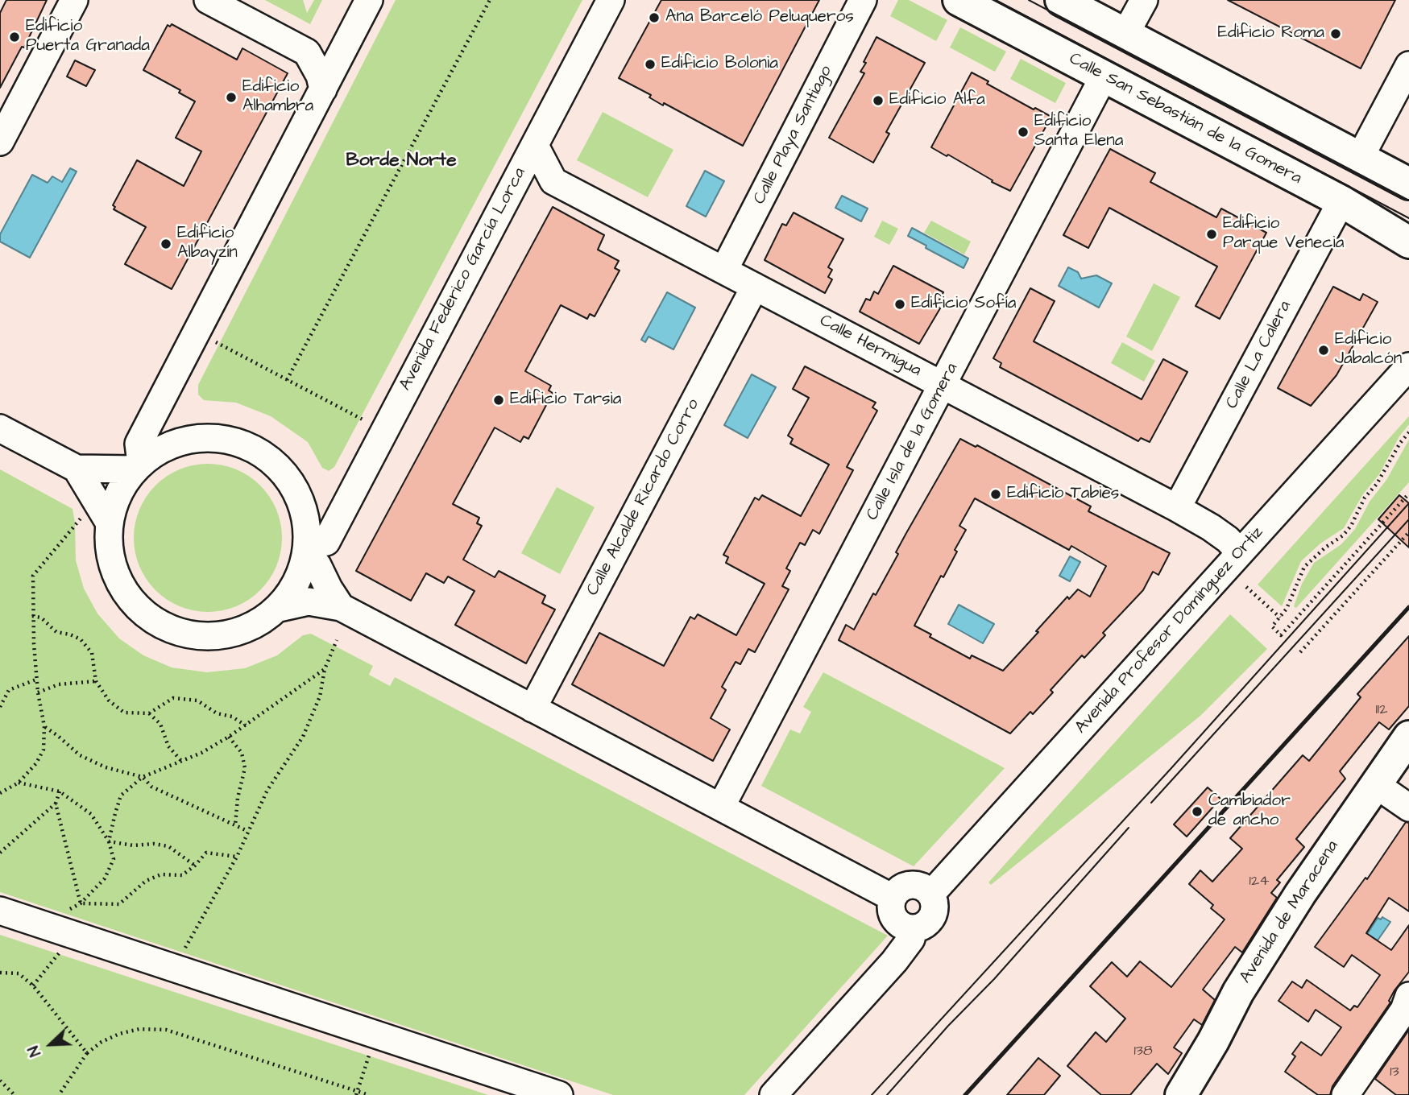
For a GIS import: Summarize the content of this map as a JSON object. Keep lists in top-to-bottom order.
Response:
{
  "streets": {
    "main road": ["Calle San Sebastián de la Gomera", "Avenida de Maracena"],
    "street": [
      "Calle Playa Santiago",
      "Avenida Federico García Lorca",
      "Calle Hermigua",
      "Calle La Calera",
      "Calle Isla de la Gomera",
      "Calle Alcalde Ricardo Corro",
      "Avenida Profesor Domínguez Ortiz"
    ]
  },
  "crossings": [
    ["Calle San Sebastián de la Gomera", "Calle La Calera"],
    ["Calle San Sebastián de la Gomera", "Calle Isla de la Gomera"],
    ["Calle Playa Santiago", "Calle Hermigua"],
    ["Calle Hermigua", "Calle La Calera"],
    ["Calle Hermigua", "Calle Isla de la Gomera"],
    ["Calle Hermigua", "Calle Alcalde Ricardo Corro"],
    ["Calle Hermigua", "Avenida Profesor Domínguez Ortiz"]
  ],
  "districts": ["Borde Norte"],
  "places": [
    "Ana Barceló Peluqueros",
    "Edificio Roma",
    "Edificio Puerta Granada",
    "Edificio Bolonia",
    "Edificio Alhambra",
    "Edificio Alfa",
    "Edificio Santa Elena",
    "Edificio Parque Venecia",
    "Edificio Albayzín",
    "Edificio Sofía",
    "Edificio Jabalcón",
    "Edificio Tarsia",
    "Edificio Tabies",
    "Cambiador de ancho"
  ],
  "house_numbers": [
    "112",
    "124",
    "138",
    "13"
  ],
  "north": "bottom left"
}
